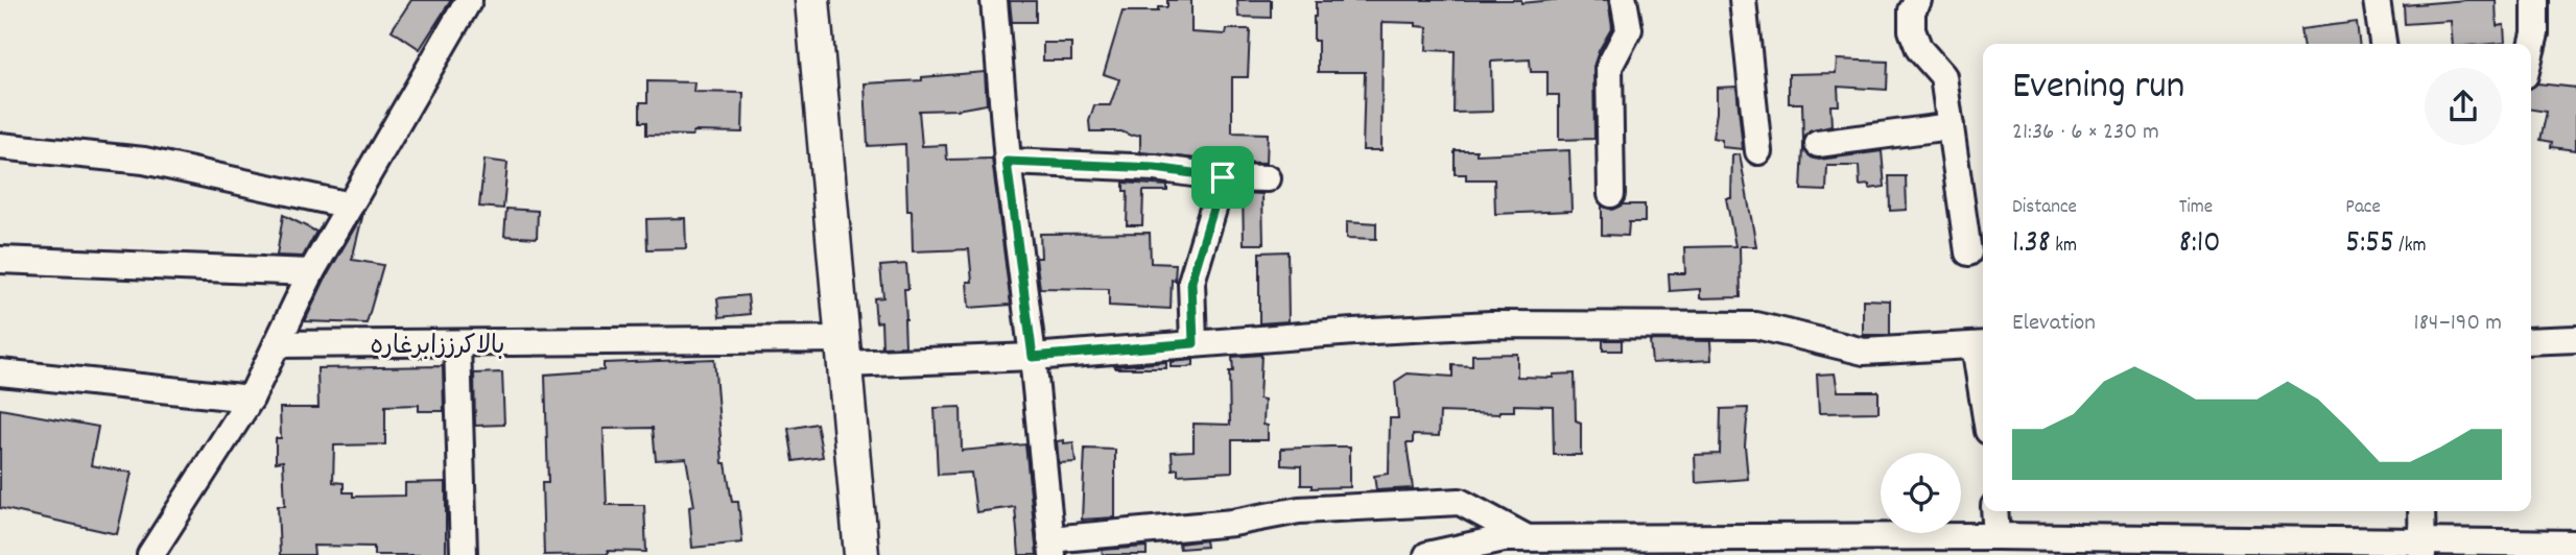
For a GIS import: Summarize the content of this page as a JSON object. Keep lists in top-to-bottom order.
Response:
{
  "streets": {
    "street": ["بالاکرززابرغاره"]
  },
  "page": {
    "heading": ["Evening run", "21:36 · 6 × 230 m"],
    "stats": [
      ["Distance", "1.38 km"],
      ["Time", "8:10"],
      ["Pace", "5:55 /km"]
    ],
    "chart": ["Elevation", "184–190 m"]
  }
}
